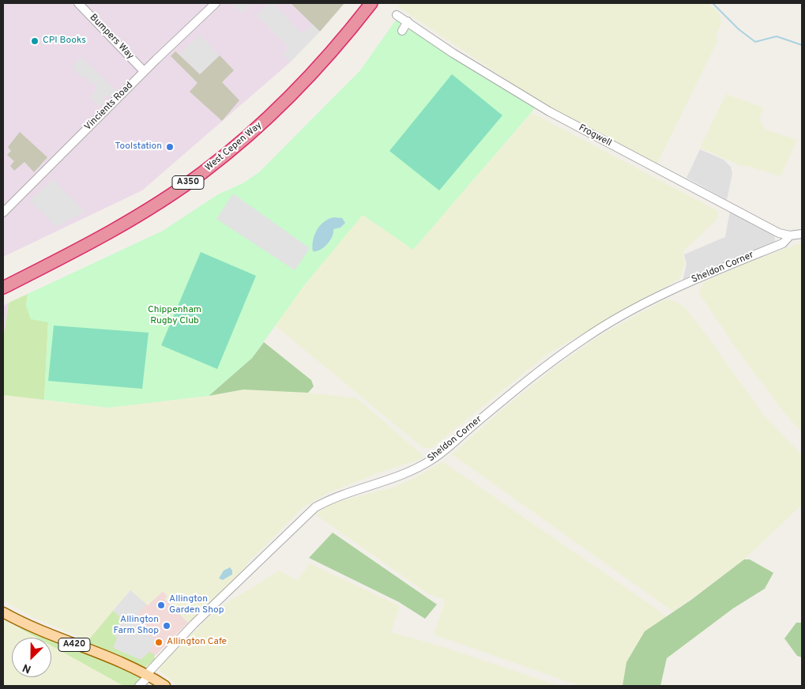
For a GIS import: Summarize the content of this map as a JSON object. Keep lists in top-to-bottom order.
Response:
{
  "streets": {
    "highway": ["West Cepen Way", "A350"],
    "main road": ["A420"],
    "street": [
      "Bumpers Way",
      "Vincients Road",
      "Frogwell",
      "Sheldon Corner"
    ]
  },
  "crossings": [
    ["Bumpers Way", "Vincients Road"],
    ["Frogwell", "Sheldon Corner"],
    ["Sheldon Corner", "A420"]
  ],
  "parks": ["Chippenham Rugby Club"],
  "places": [
    "CPI Books",
    "Toolstation",
    "Allington Garden Shop",
    "Allington Farm Shop",
    "Allington Cafe"
  ],
  "north": "bottom left"
}
